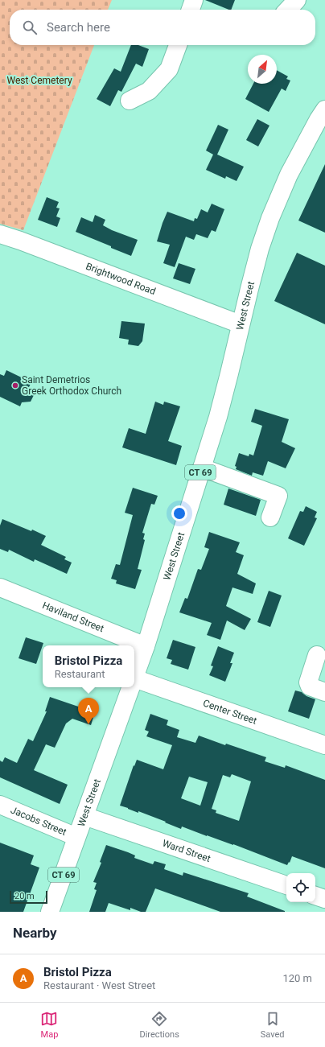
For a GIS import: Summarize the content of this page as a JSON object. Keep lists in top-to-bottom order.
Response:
{
  "streets": {
    "street": [
      "Brightwood Road",
      "West Street",
      "CT 69",
      "Haviland Street",
      "Center Street",
      "Jacobs Street",
      "Ward Street"
    ]
  },
  "crossings": [
    ["Brightwood Road", "West Street"],
    ["West Street", "Haviland Street"],
    ["West Street", "Center Street"],
    ["West Street", "Jacobs Street"],
    ["West Street", "Ward Street"]
  ],
  "parks": ["West Cemetery"],
  "places": ["Saint Demetrios Greek Orthodox Church"],
  "scale_bar": "20 m",
  "north": "top right",
  "page": {
    "search": "Search here",
    "popup": ["Bristol Pizza", "Restaurant"],
    "pins": "A",
    "scale": "20 m",
    "heading": "Nearby",
    "list": [
      {
        "mark": "A",
        "name": "Bristol Pizza",
        "note": "Restaurant · West Street",
        "value": "120 m"
      }
    ],
    "nav": ["Map", "Directions", "Saved"]
  }
}
